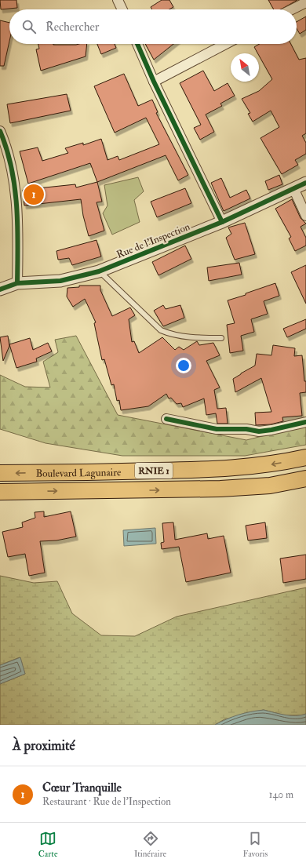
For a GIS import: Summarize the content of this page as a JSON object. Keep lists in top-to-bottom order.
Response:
{
  "streets": {
    "highway": ["RNIE 1", "Boulevard Lagunaire"],
    "street": ["Rue de l'Inspection"]
  },
  "north": "top left",
  "page": {
    "search": "Rechercher",
    "pins": "1",
    "heading": "À proximité",
    "list": [
      {
        "mark": "1",
        "name": "Cœur Tranquille",
        "note": "Restaurant · Rue de l'Inspection",
        "value": "140 m"
      }
    ],
    "nav": ["Carte", "Itinéraire", "Favoris"]
  }
}
